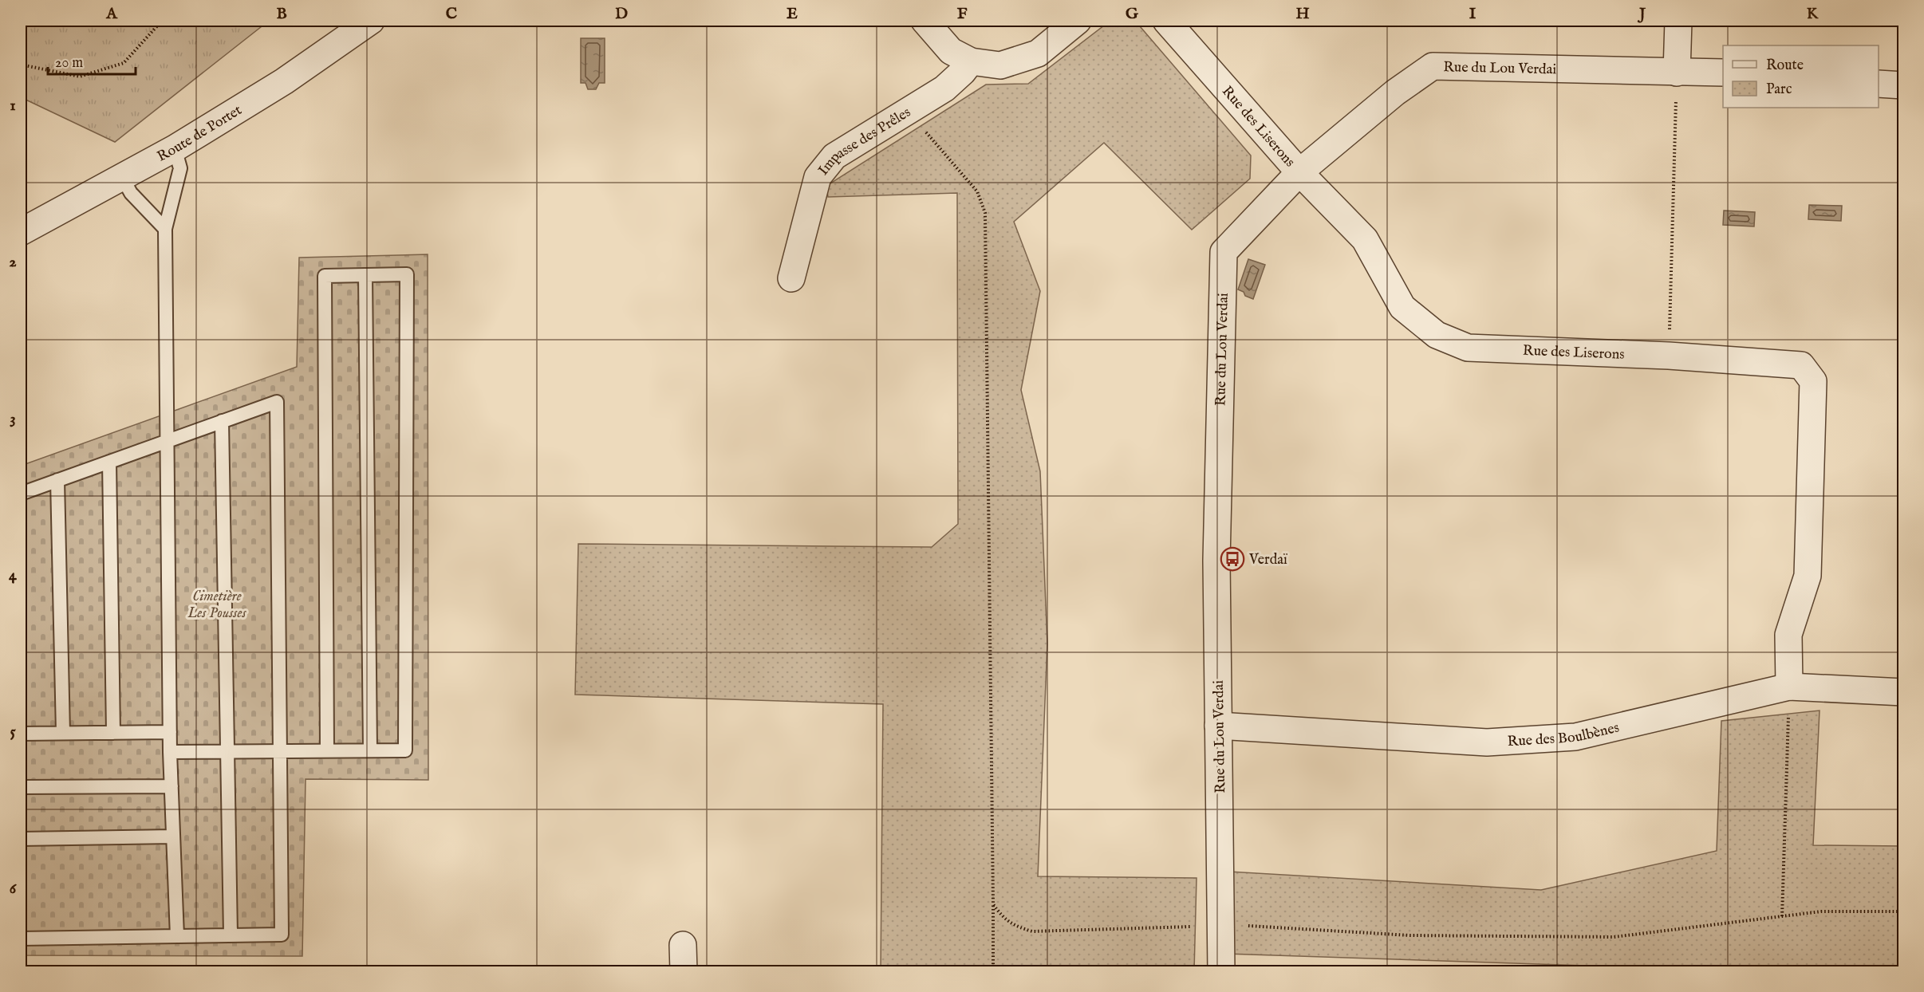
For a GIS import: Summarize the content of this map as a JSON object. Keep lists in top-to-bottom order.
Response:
{
  "streets": {
    "street": [
      "Rue du Lou Verdai",
      "Rue des Liserons",
      "Route de Portet",
      "Impasse des Prêles",
      "Rue des Boulbènes"
    ]
  },
  "crossings": [
    ["Rue du Lou Verdai", "Rue des Liserons"],
    ["Rue du Lou Verdai", "Rue des Boulbènes"],
    ["Rue des Liserons", "Rue des Boulbènes"]
  ],
  "parks": ["Cimetière Les Pousses"],
  "places": {
    "bus stop": ["Verdaï"]
  },
  "legend": ["Route", "Parc"],
  "scale_bar": "20 m",
  "grid": {
    "columns": [
      "A",
      "B",
      "C",
      "D",
      "E",
      "F",
      "G",
      "H",
      "I",
      "J",
      "K"
    ],
    "rows": [
      "1",
      "2",
      "3",
      "4",
      "5",
      "6"
    ]
  }
}
